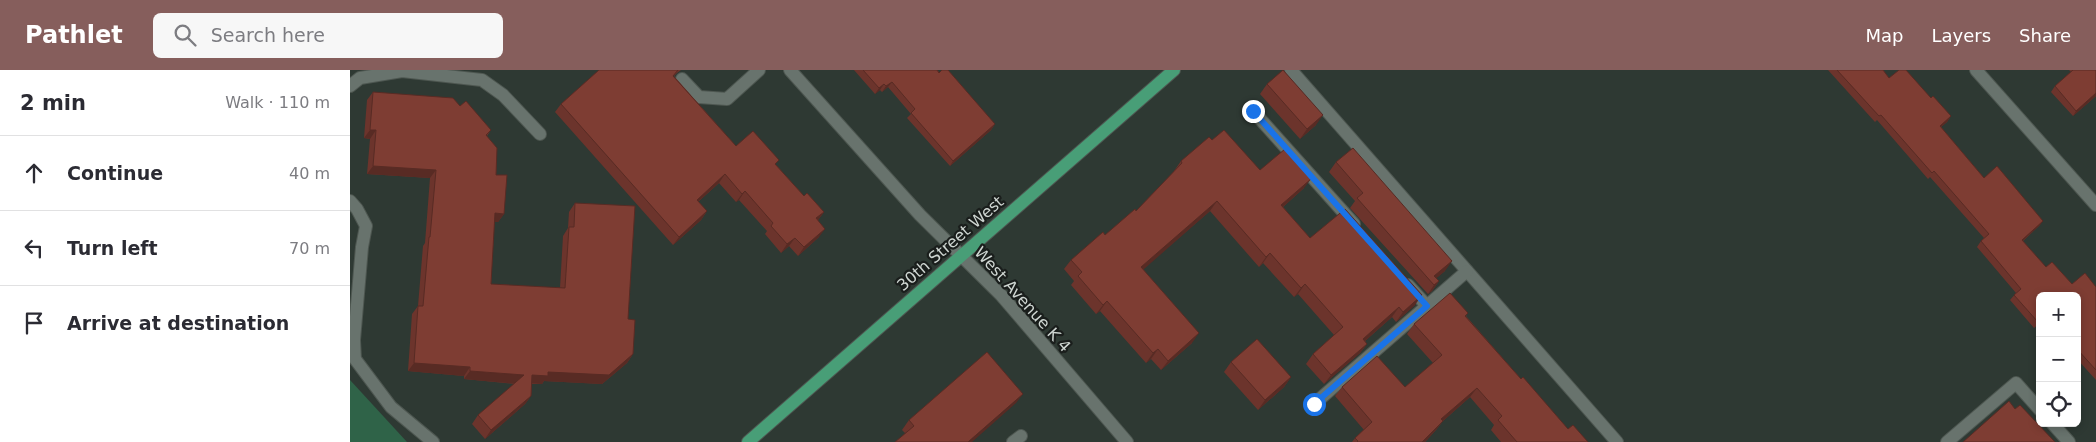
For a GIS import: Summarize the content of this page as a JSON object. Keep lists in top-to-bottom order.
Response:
{
  "streets": {
    "main road": ["30th Street West"],
    "street": ["West Avenue K 4"]
  },
  "crossings": [
    ["30th Street West", "West Avenue K 4"]
  ],
  "page": {
    "header": "Pathlet",
    "search": "Search here",
    "nav": ["Map", "Layers", "Share"],
    "heading": ["2 min", "Walk · 110 m"],
    "list": [
      ["Continue", "40 m"],
      ["Turn left", "70 m"],
      "Arrive at destination"
    ],
    "map_buttons": ["+", "−"]
  }
}
